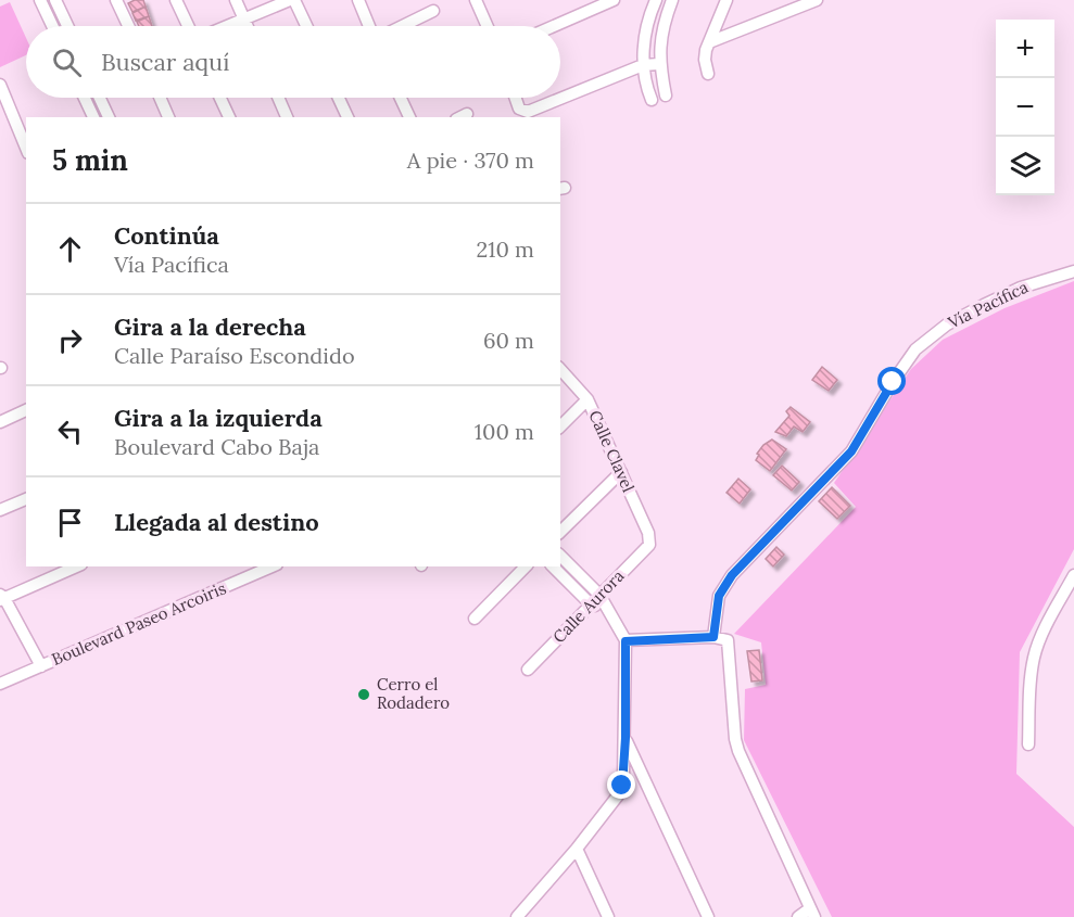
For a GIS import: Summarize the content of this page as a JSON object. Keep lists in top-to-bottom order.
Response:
{
  "streets": {
    "street": [
      "Vía Pacífica",
      "Calle Clavel",
      "Calle Aurora",
      "Boulevard Paseo Arcoiris"
    ]
  },
  "crossings": [
    ["Calle Clavel", "Calle Aurora"]
  ],
  "places": ["Cerro el Rodadero"],
  "page": {
    "map_buttons": ["+", "−"],
    "search": "Buscar aquí",
    "heading": ["5 min", "A pie · 370 m"],
    "list": [
      ["Continúa", "Vía Pacífica", "210 m"],
      ["Gira a la derecha", "Calle Paraíso Escondido", "60 m"],
      ["Gira a la izquierda", "Boulevard Cabo Baja", "100 m"],
      "Llegada al destino"
    ]
  }
}
